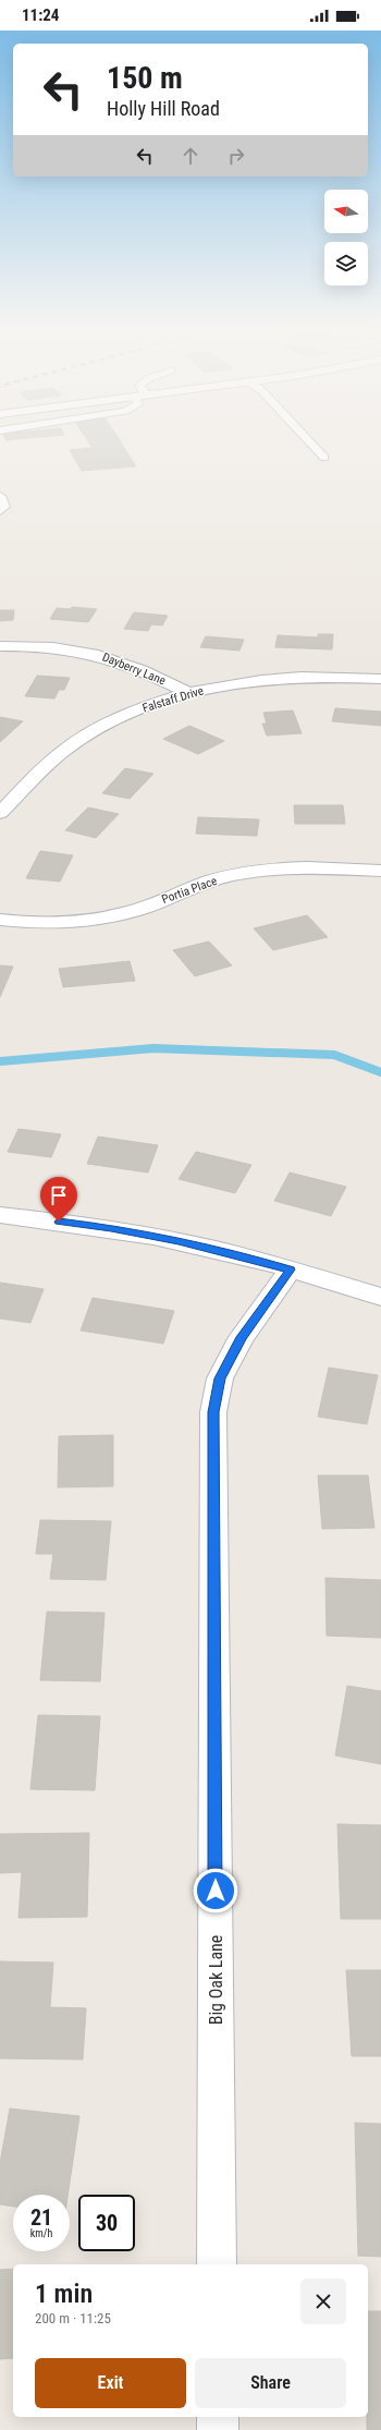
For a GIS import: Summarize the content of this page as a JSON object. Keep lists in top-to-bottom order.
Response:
{
  "streets": {
    "street": [
      "Dayberry Lane",
      "Falstaff Drive",
      "Portia Place",
      "Big Oak Lane"
    ]
  },
  "crossings": [
    ["Dayberry Lane", "Falstaff Drive"]
  ],
  "north": "left",
  "page": {
    "status": "11:24",
    "turn": ["150 m", "Holly Hill Road"],
    "speed": "21 km/h",
    "limit": "30",
    "heading": ["1 min", "200 m · 11:25"],
    "buttons": ["Exit", "Share"]
  }
}
